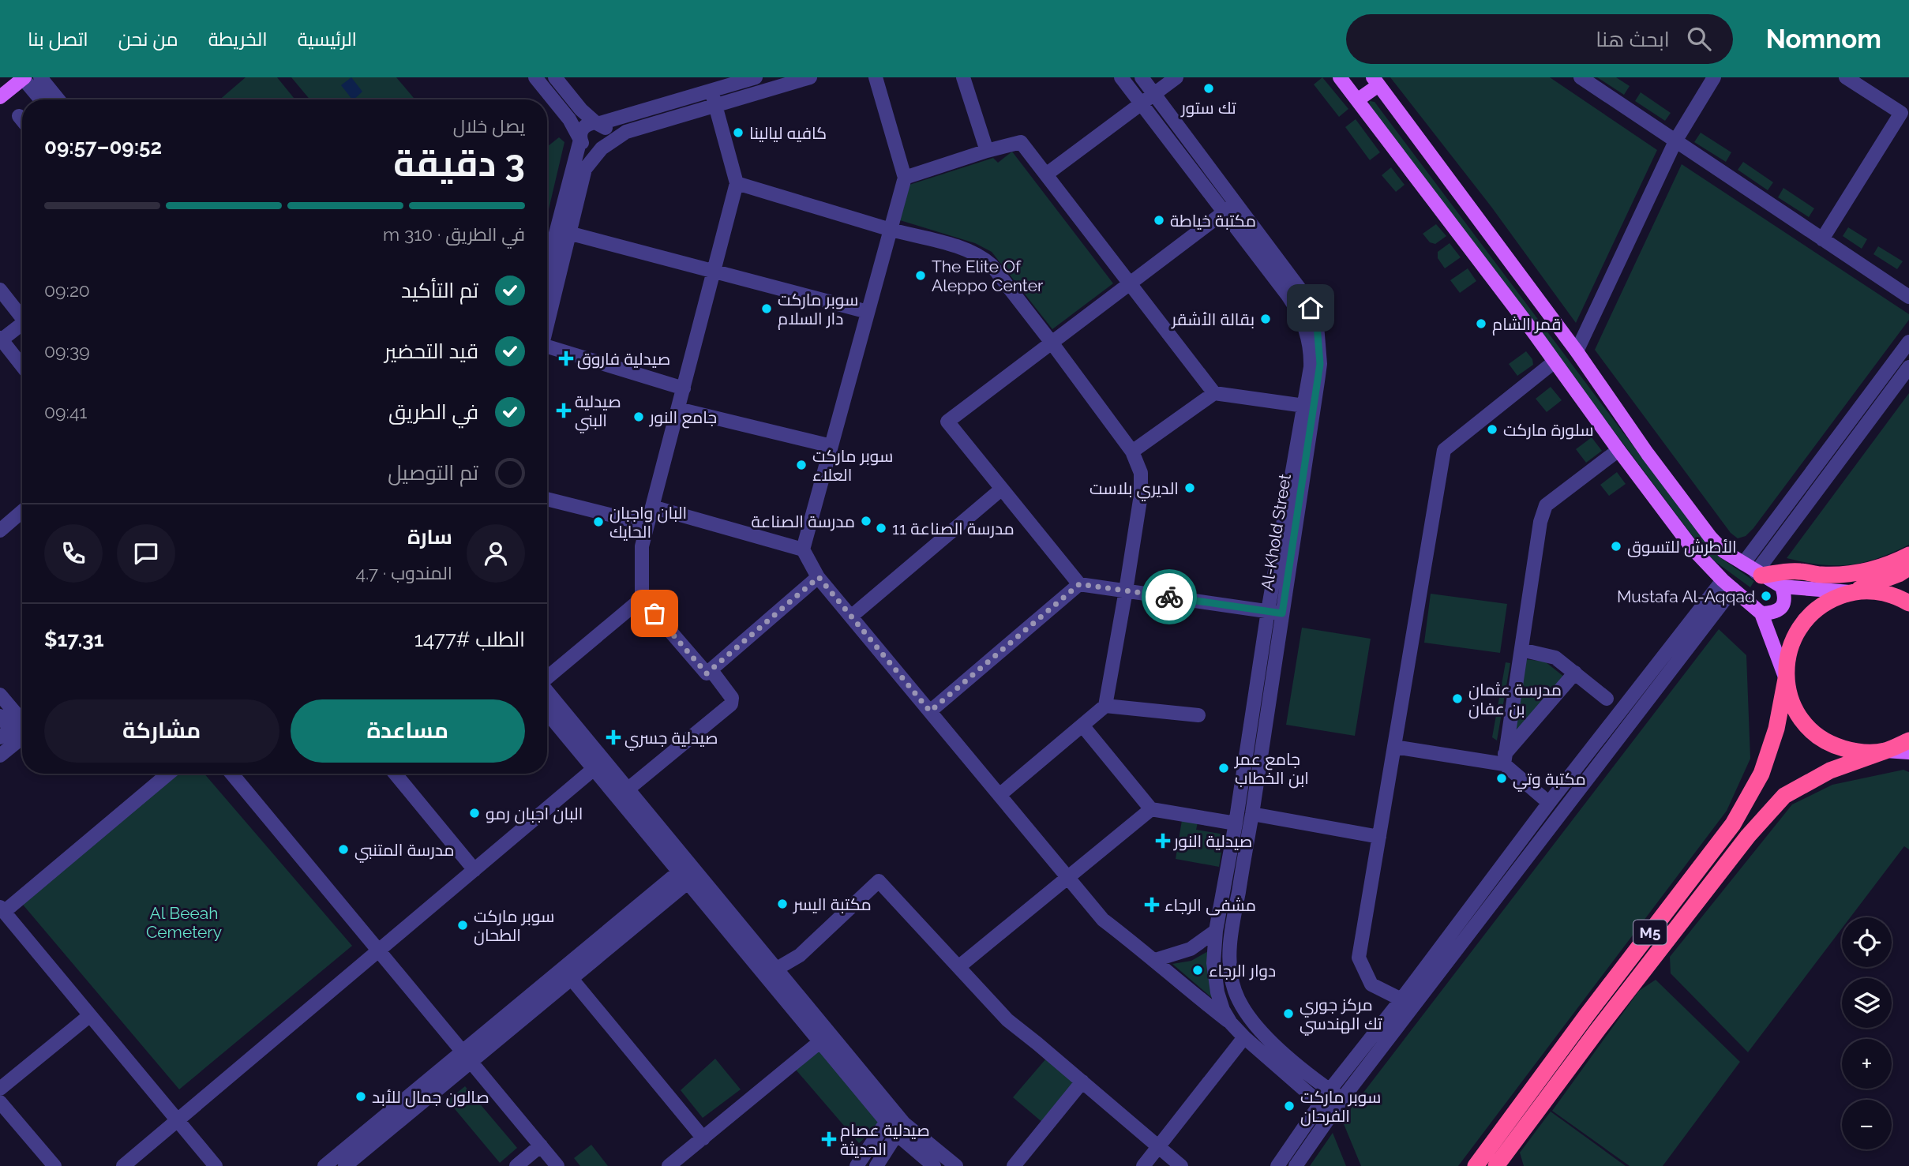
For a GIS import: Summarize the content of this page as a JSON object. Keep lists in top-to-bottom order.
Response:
{
  "streets": {
    "highway": ["M5"],
    "street": ["Al-Khold Street"]
  },
  "parks": ["Al Beeah Cemetery"],
  "places": {
    "other": [
      "تك ستور",
      "كافيه ليالينا",
      "مكتبة خياطة",
      "The Elite Of Aleppo Center",
      "سوبر ماركت دار السلام",
      "بقالة الأشقر",
      "قمر الشام",
      "جامع النور",
      "سلورة ماركت",
      "سوبر ماركت العلاء",
      "الديري بلاست",
      "مدرسة الصناعة",
      "البان واجبان الحايك",
      "مدرسة الصناعة 11",
      "الأطرش للتسوق",
      "Mustafa Al-Aqqad",
      "مدرسة عثمان بن عفان",
      "جامع عمر ابن الخطاب",
      "مكتبة وتي",
      "البان اجبان رمو",
      "مدرسة المتنبي",
      "مكتبة اليسر",
      "سوبر ماركت الطحان",
      "دوار الرجاء",
      "مركز جوري تك الهندسي",
      "صالون جمال للأبد",
      "سوبر ماركت الفرحان"
    ],
    "health": [
      "صيدلية فاروق",
      "صيدلية البني",
      "صيدلية جسري",
      "صيدلية النور",
      "مشفى الرجاء",
      "صيدلية عصام الحديثة"
    ]
  },
  "page": {
    "header": "Nomnom",
    "search": "ابحث هنا",
    "nav": [
      "الرئيسية",
      "الخريطة",
      "من نحن",
      "اتصل بنا"
    ],
    "heading": ["3 دقيقة", "يصل خلال", "09:52–09:57"],
    "panel": [
      "سارة",
      "المندوب · 4.7",
      "الطلب #1477",
      "$17.31"
    ],
    "bar": "في الطريق · 310 m",
    "list": [
      ["تم التأكيد", "09:20"],
      ["قيد التحضير", "09:39"],
      ["في الطريق", "09:41"],
      "تم التوصيل"
    ],
    "buttons": ["مساعدة", "مشاركة"],
    "map_buttons": ["+", "−"]
  }
}
